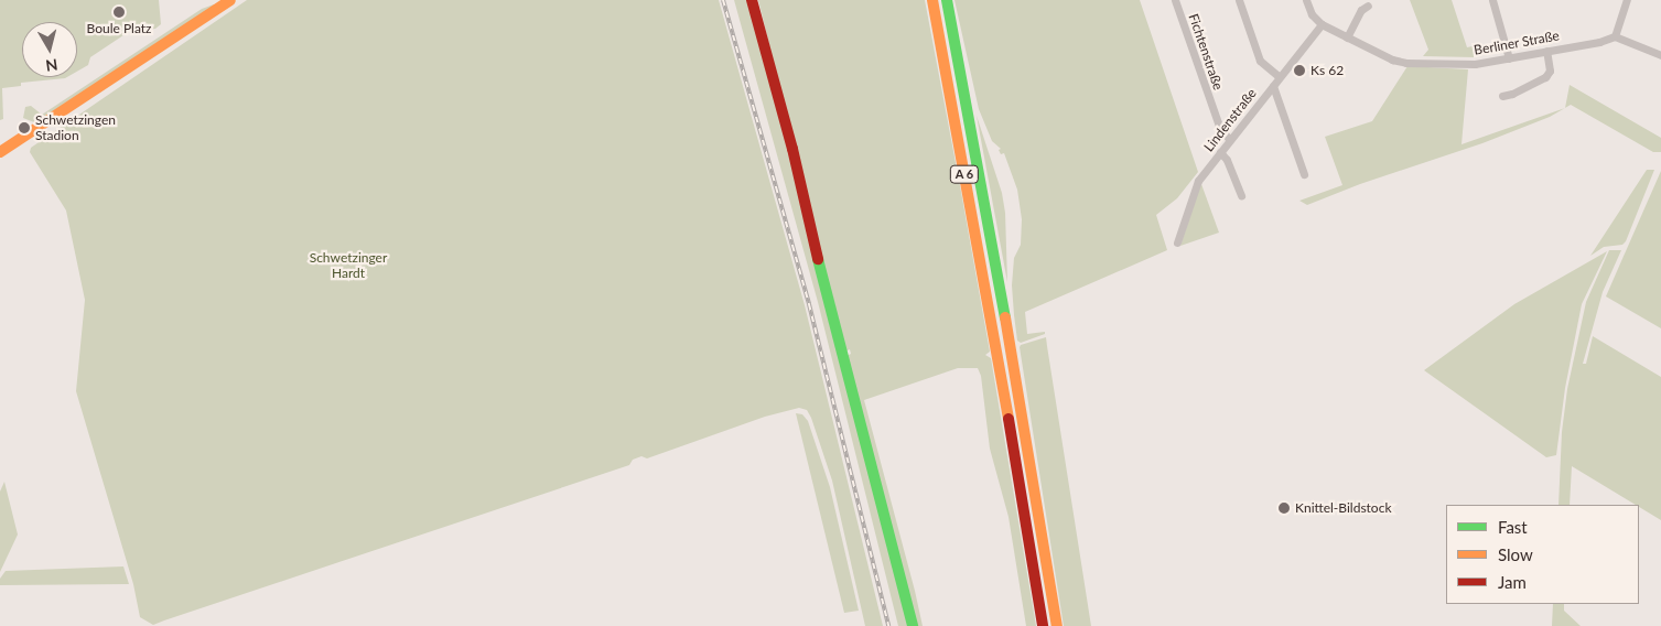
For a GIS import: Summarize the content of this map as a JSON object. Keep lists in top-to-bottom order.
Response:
{
  "streets": {
    "main road": ["A 6"],
    "street": ["Berliner Straße", "Fichtenstraße", "Lindenstraße"]
  },
  "crossings": [
    ["Berliner Straße", "Lindenstraße"],
    ["Fichtenstraße", "Lindenstraße"]
  ],
  "parks": ["Schwetzinger Hardt"],
  "places": [
    "Boule Platz",
    "Ks 62",
    "Schwetzingen Stadion",
    "Knittel-Bildstock"
  ],
  "legend": ["Fast", "Slow", "Jam"],
  "north": "bottom"
}
